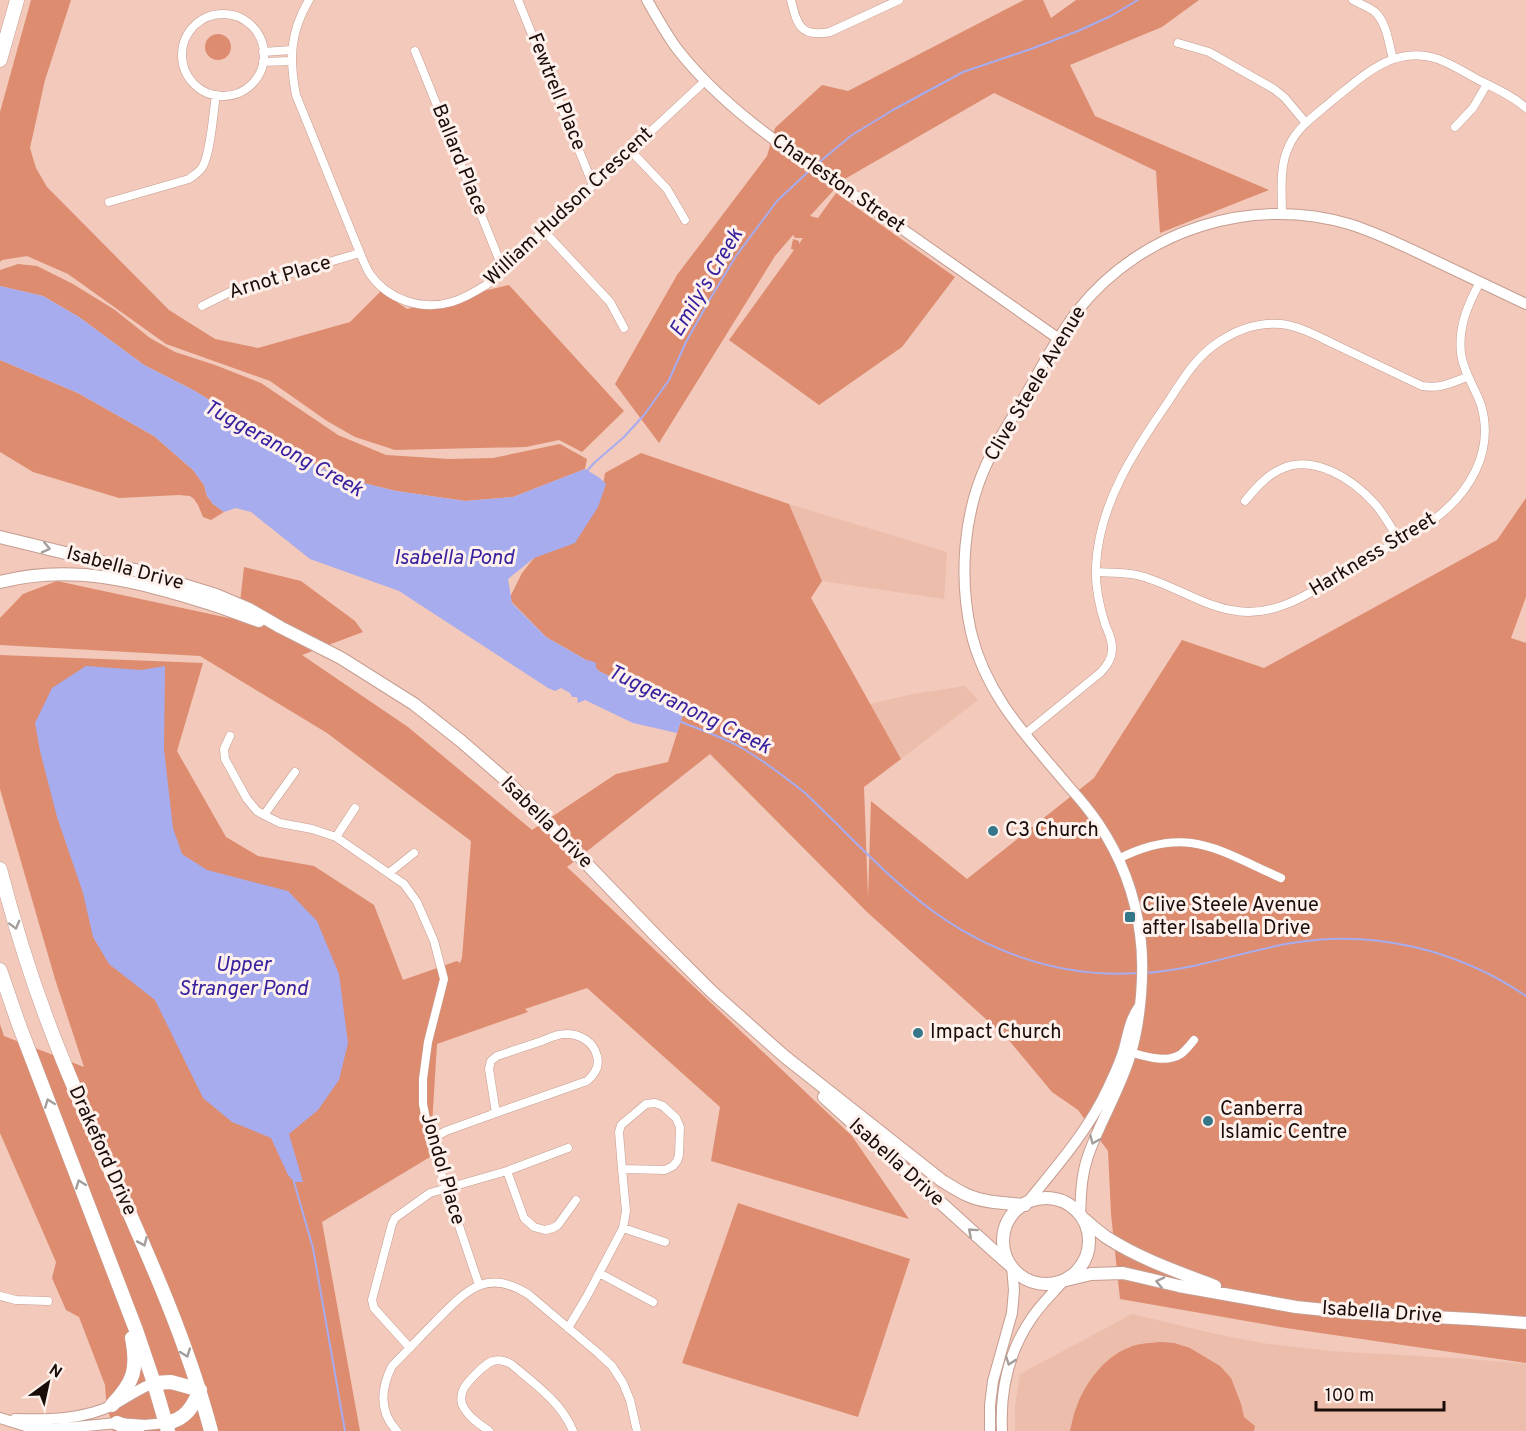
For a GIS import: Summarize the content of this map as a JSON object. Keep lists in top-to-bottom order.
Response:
{
  "streets": {
    "highway": ["Drakeford Drive"],
    "main road": ["Isabella Drive"],
    "street": [
      "Fewtrell Place",
      "Ballard Place",
      "Charleston Street",
      "William Hudson Crescent",
      "Arnot Place",
      "Clive Steele Avenue",
      "Harkness Street",
      "Jondol Place"
    ]
  },
  "crossings": [
    ["Fewtrell Place", "William Hudson Crescent"],
    ["Ballard Place", "William Hudson Crescent"],
    ["Charleston Street", "William Hudson Crescent"],
    ["Charleston Street", "Clive Steele Avenue"],
    ["William Hudson Crescent", "Arnot Place"],
    ["Clive Steele Avenue", "Harkness Street"],
    ["Clive Steele Avenue", "Isabella Drive"]
  ],
  "water": [
    "Emily's Creek",
    "Tuggeranong Creek",
    "Isabella Pond",
    "Upper Stranger Pond"
  ],
  "places": {
    "other": ["C3 Church", "Impact Church", "Canberra Islamic Centre"],
    "transit": ["Clive Steele Avenue after Isabella Drive"]
  },
  "scale_bar": "100 m",
  "north": "top right"
}
